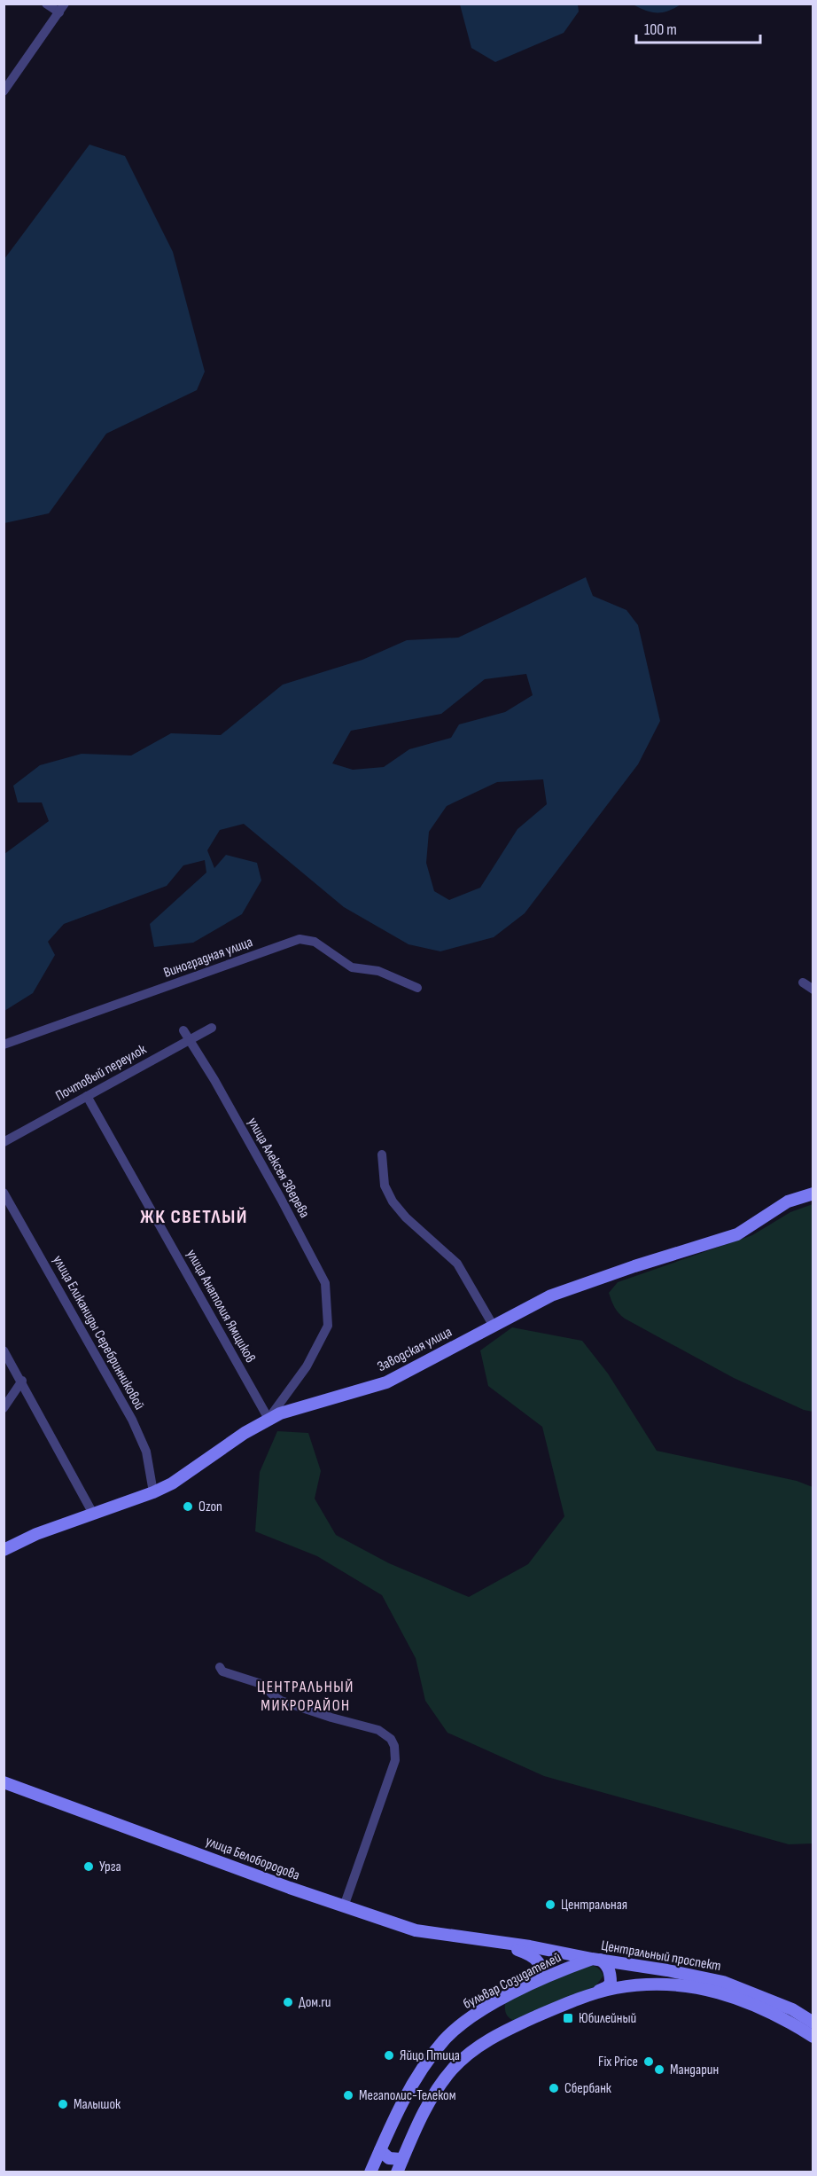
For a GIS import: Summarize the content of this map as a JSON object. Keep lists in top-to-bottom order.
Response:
{
  "streets": {
    "main road": [
      "Заводская улица",
      "улица Белобородова",
      "Центральный проспект",
      "бульвар Созидателей"
    ],
    "street": [
      "Виноградная улица",
      "Почтовый переулок",
      "улица Алексея Зверева",
      "улица Анатолия Ямщиков",
      "улица Еликаниды Серебринниковой"
    ]
  },
  "crossings": [
    ["Почтовый переулок", "улица Алексея Зверева"],
    ["Почтовый переулок", "улица Анатолия Ямщиков"],
    ["улица Алексея Зверева", "улица Анатолия Ямщиков"],
    ["улица Алексея Зверева", "Заводская улица"],
    ["улица Анатолия Ямщиков", "Заводская улица"],
    ["улица Еликаниды Серебринниковой", "Заводская улица"],
    ["улица Белобородова", "Центральный проспект"],
    ["улица Белобородова", "бульвар Созидателей"],
    ["Центральный проспект", "бульвар Созидателей"]
  ],
  "districts": ["ЖК СВЕТЛЫЙ", "ЦЕНТРАЛЬНЫЙ МИКРОРАЙОН"],
  "places": {
    "other": [
      "Ozon",
      "Урга",
      "Центральная",
      "Дом.ru",
      "Яйцо Птица",
      "Fix Price",
      "Мандарин",
      "Сбербанк",
      "Мегаполис-Телеком",
      "Малышок"
    ],
    "transit": ["Юбилейный"]
  },
  "scale_bar": "100 m"
}
